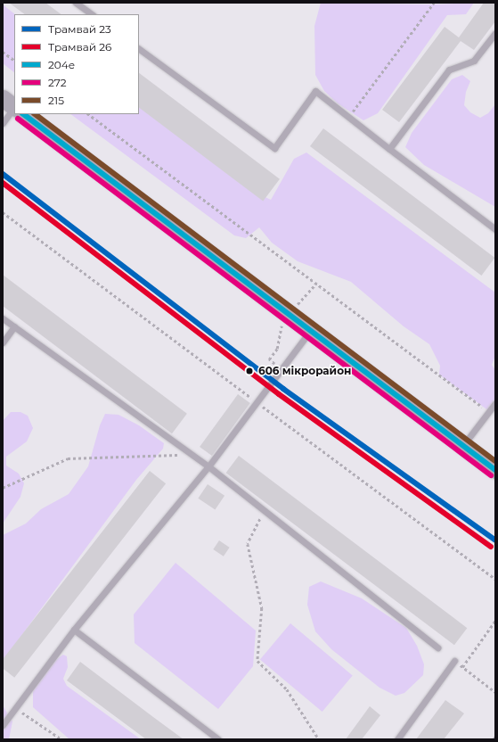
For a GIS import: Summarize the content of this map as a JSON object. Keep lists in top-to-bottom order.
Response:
{
  "places": ["606 мікрорайон"],
  "lines": [
    "transit line 204е",
    "transit line 215",
    "transit line 272",
    "tram line 23",
    "tram line 26"
  ],
  "legend": [
    "Трамвай 23",
    "Трамвай 26",
    "204е",
    "272",
    "215"
  ]
}
